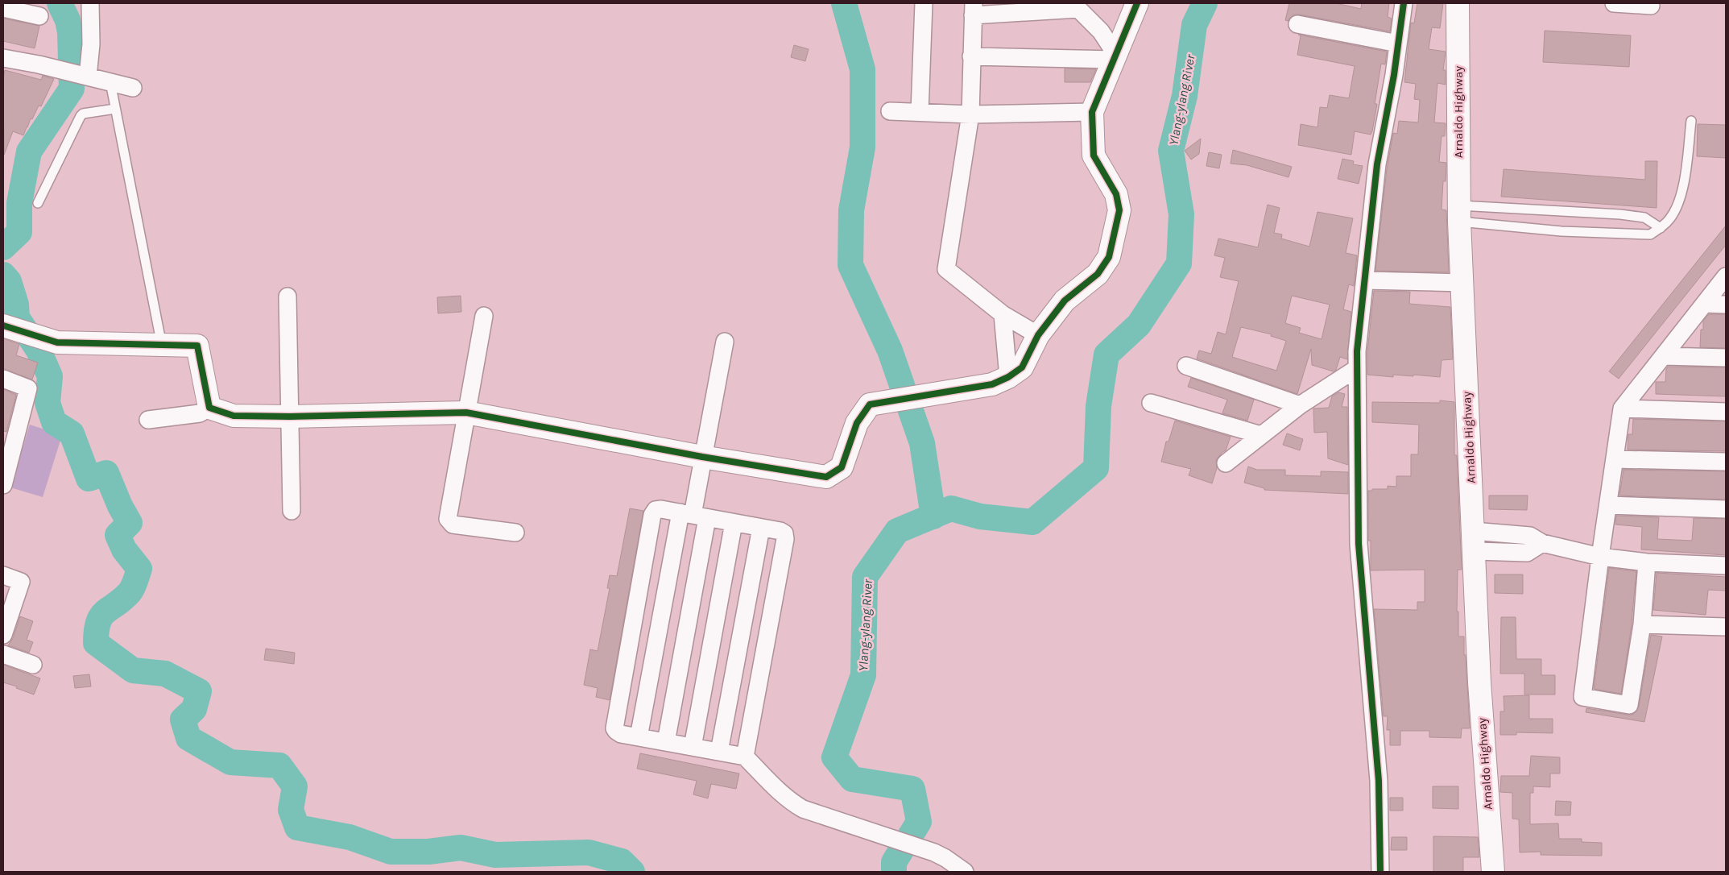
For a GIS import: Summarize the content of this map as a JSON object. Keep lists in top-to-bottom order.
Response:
{
  "streets": {
    "street": ["Arnaldo Highway"]
  },
  "water": ["Ylang-ylang River"]
}
